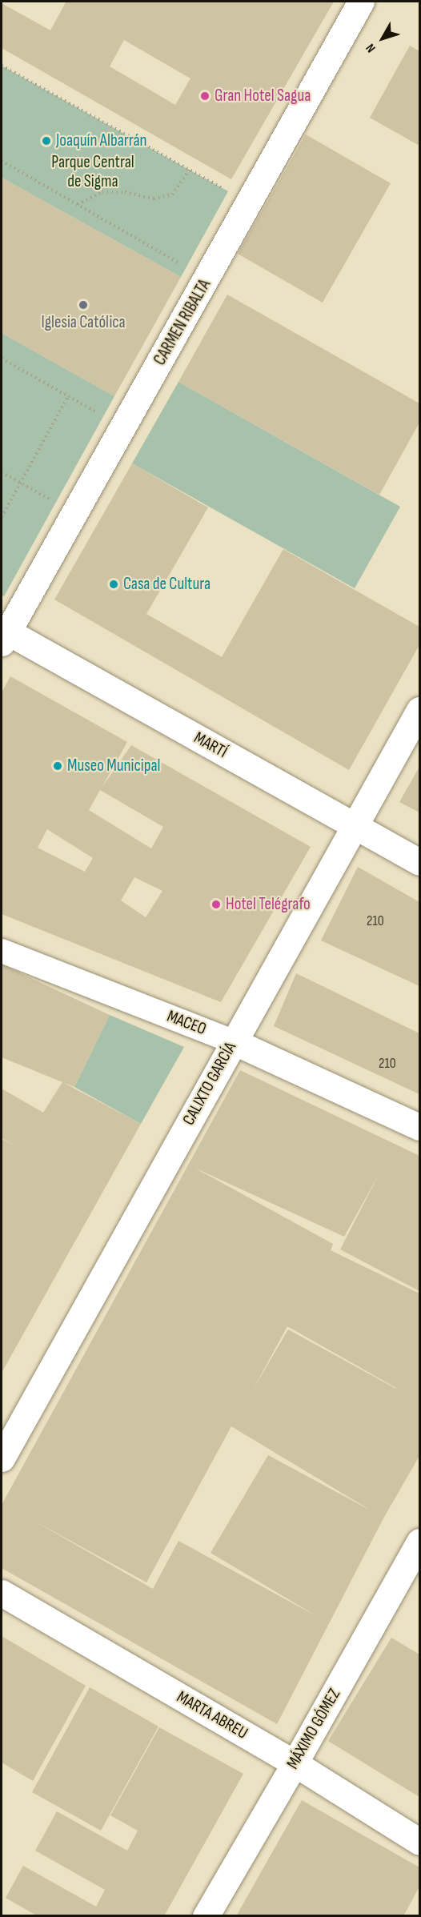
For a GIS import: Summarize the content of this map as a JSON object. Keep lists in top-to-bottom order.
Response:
{
  "streets": {
    "main road": [
      "CARMEN RIBALTA",
      "MARTÍ",
      "MACEO",
      "CALIXTO GARCÍA",
      "MARTA ABREU",
      "MÁXIMO GÓMEZ"
    ]
  },
  "crossings": [
    ["CARMEN RIBALTA", "MARTÍ"],
    ["MARTÍ", "CALIXTO GARCÍA"],
    ["MACEO", "CALIXTO GARCÍA"],
    ["MARTA ABREU", "MÁXIMO GÓMEZ"]
  ],
  "parks": ["Parque Central de Sigma"],
  "places": [
    "Gran Hotel Sagua",
    "Joaquín Albarrán",
    "Iglesia Católica",
    "Casa de Cultura",
    "Museo Municipal",
    "Hotel Telégrafo"
  ],
  "house_numbers": ["210", "210"],
  "north": "bottom left"
}
